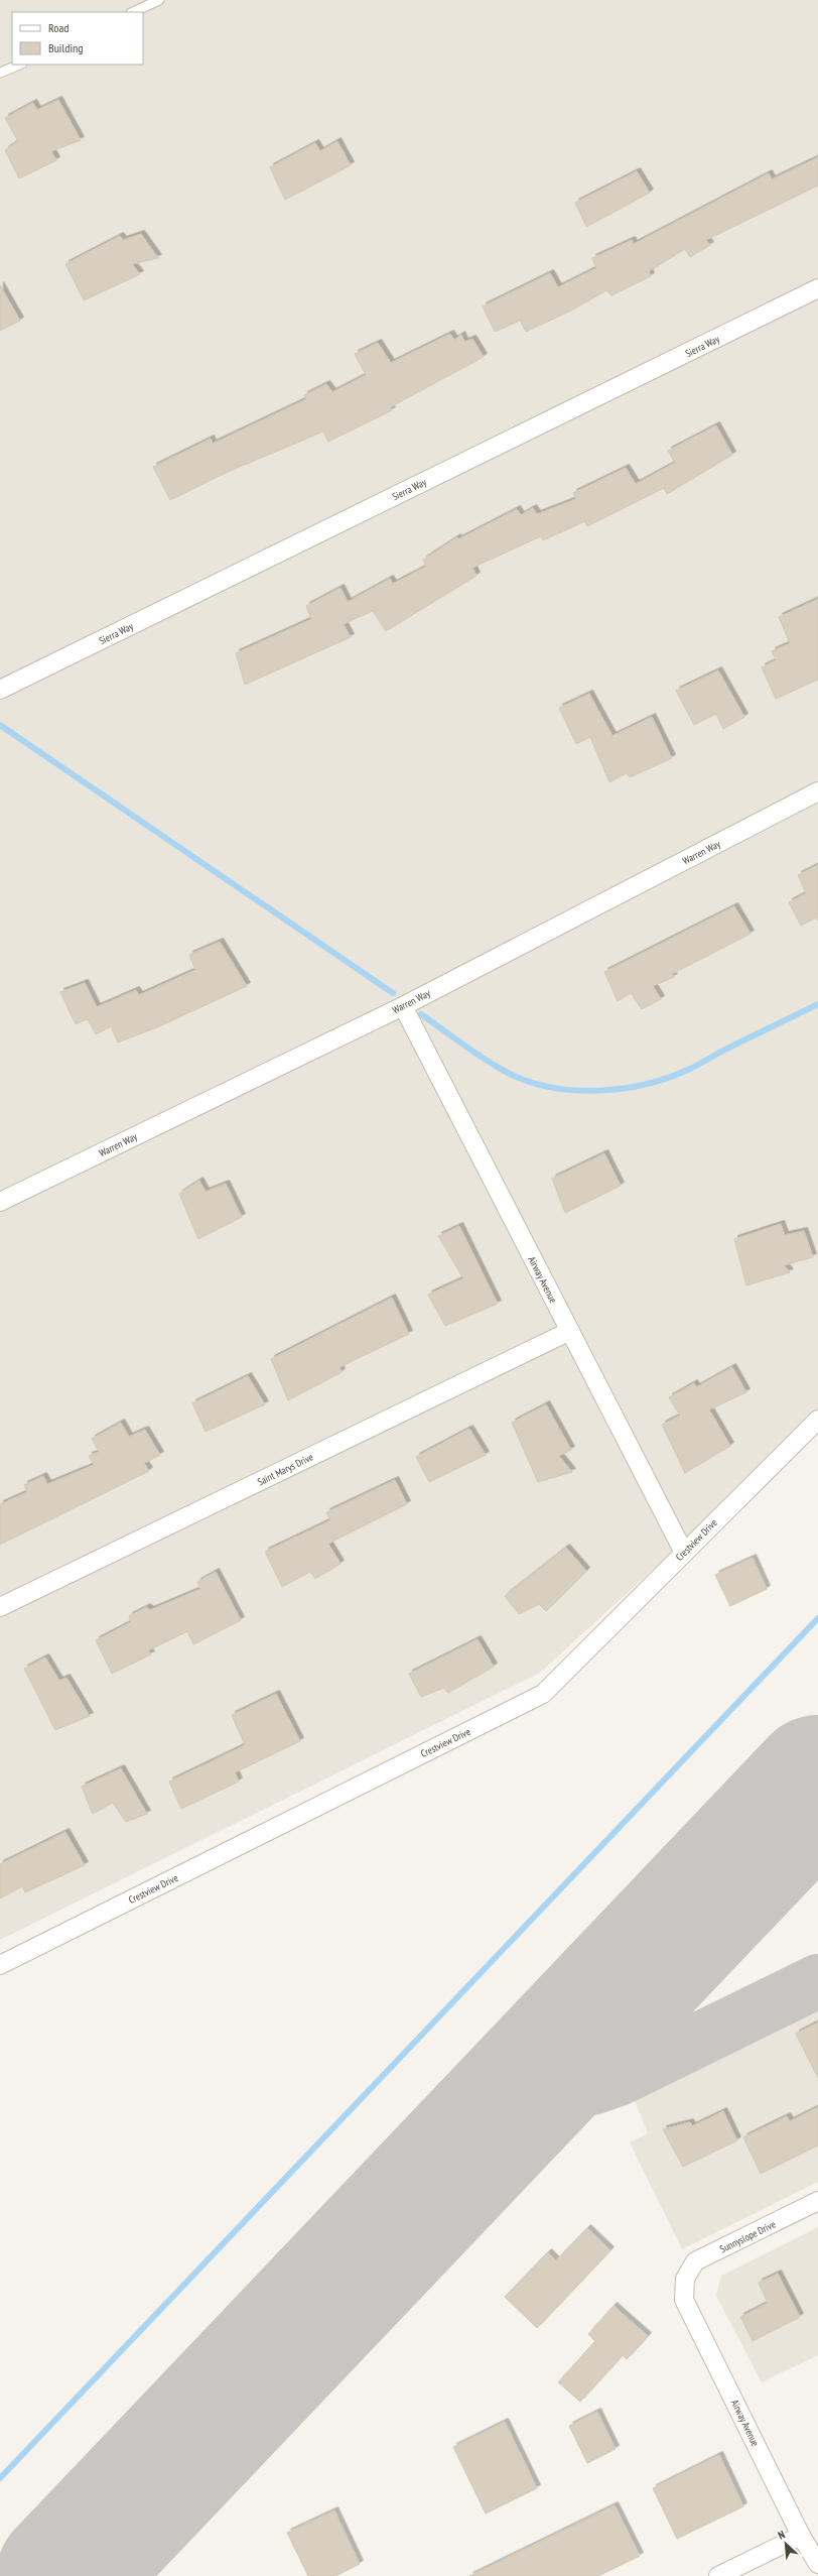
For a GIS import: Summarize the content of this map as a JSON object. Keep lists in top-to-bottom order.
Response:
{
  "streets": {
    "street": [
      "Sierra Way",
      "Warren Way",
      "Airway Avenue",
      "Saint Marys Drive",
      "Crestview Drive",
      "Sunnyslope Drive"
    ]
  },
  "crossings": [
    ["Warren Way", "Airway Avenue"],
    ["Airway Avenue", "Saint Marys Drive"],
    ["Airway Avenue", "Crestview Drive"],
    ["Airway Avenue", "Sunnyslope Drive"]
  ],
  "legend": ["Road", "Building"],
  "north": "top left"
}
